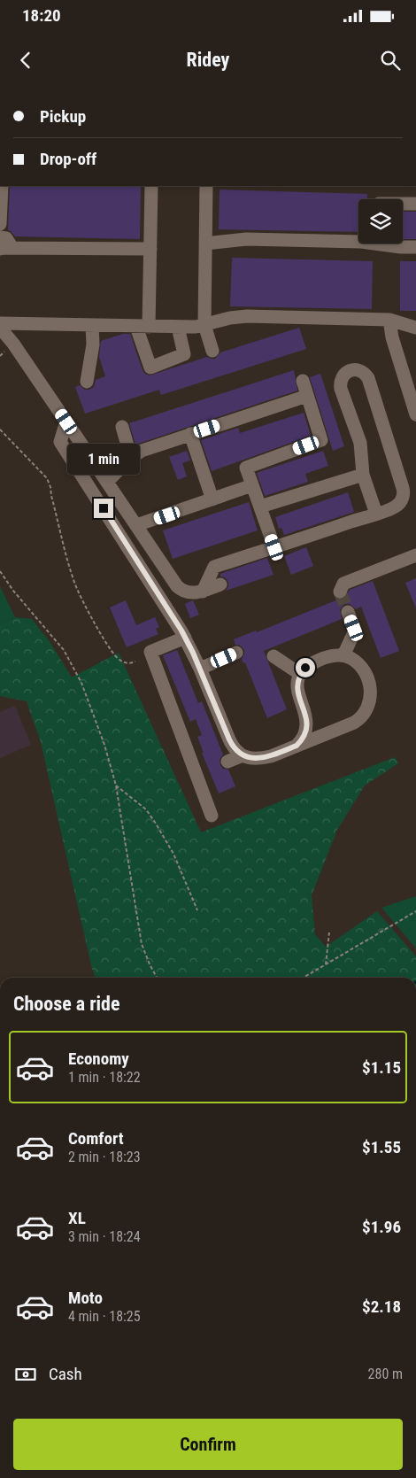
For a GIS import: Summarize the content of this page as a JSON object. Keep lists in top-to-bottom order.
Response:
{
  "page": {
    "status": "18:20",
    "header": "Ridey",
    "banner": ["Pickup", "Drop-off"],
    "bubble": "1 min",
    "heading": "Choose a ride",
    "list": [
      {
        "name": "Economy",
        "note": "1 min · 18:22",
        "value": "$1.15"
      },
      {
        "name": "Comfort",
        "note": "2 min · 18:23",
        "value": "$1.55"
      },
      {
        "name": "XL",
        "note": "3 min · 18:24",
        "value": "$1.96"
      },
      {
        "name": "Moto",
        "note": "4 min · 18:25",
        "value": "$2.18"
      }
    ],
    "pay": ["Cash", "280 m"],
    "buttons": "Confirm"
  }
}
